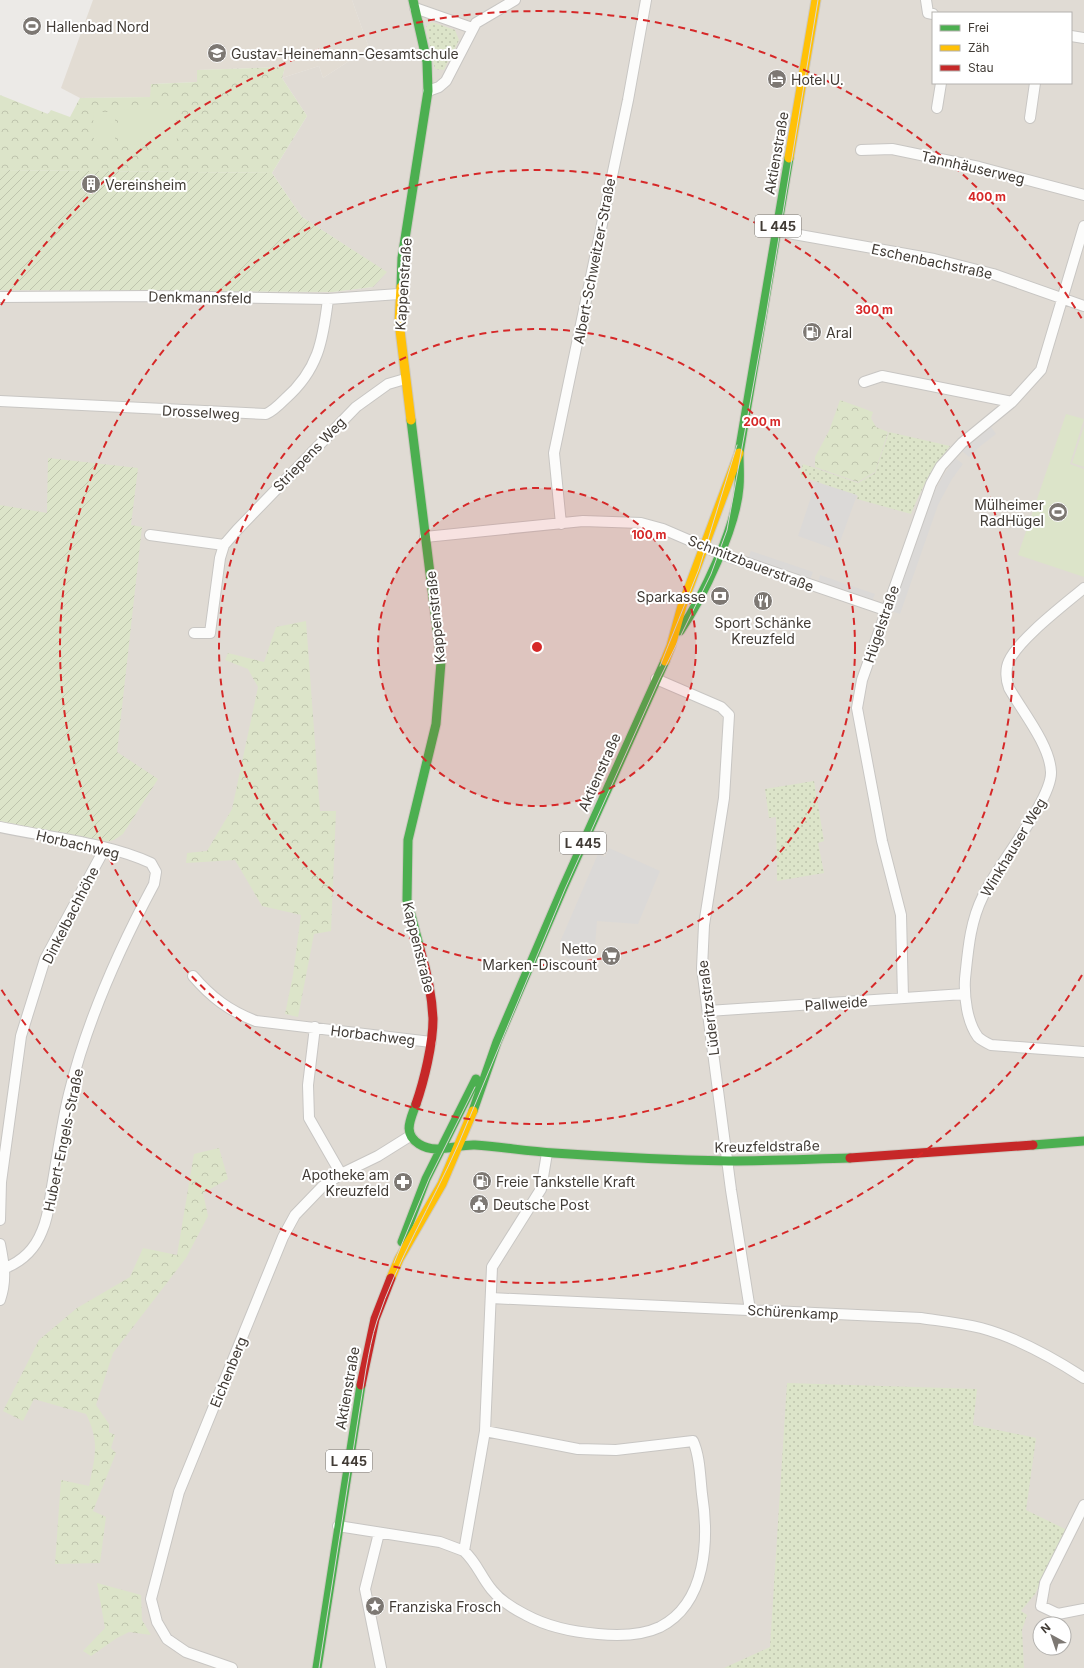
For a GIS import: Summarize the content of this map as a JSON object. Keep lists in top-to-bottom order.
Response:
{
  "streets": {
    "main road": [
      "Aktienstraße",
      "L 445",
      "Kappenstraße",
      "Kreuzfeldstraße"
    ],
    "street": [
      "Tannhäuserweg",
      "Albert-Schweitzer-Straße",
      "Eschenbachstraße",
      "Denkmannsfeld",
      "Drosselweg",
      "Striepens Weg",
      "Schmitzbauerstraße",
      "Hügelstraße",
      "Horbachweg",
      "Winkhauser Weg",
      "Dinkelbachhöhe",
      "Pallweide",
      "Lüderitzstraße",
      "Hubert-Engels-Straße",
      "Schürenkamp",
      "Eichenberg"
    ]
  },
  "crossings": [
    ["Aktienstraße", "Eschenbachstraße"],
    ["Aktienstraße", "Schmitzbauerstraße"],
    ["Aktienstraße", "Lüderitzstraße"],
    ["Aktienstraße", "Kreuzfeldstraße"],
    ["Albert-Schweitzer-Straße", "Schmitzbauerstraße"],
    ["Eschenbachstraße", "Hügelstraße"],
    ["Kappenstraße", "Denkmannsfeld"],
    ["Kappenstraße", "Striepens Weg"],
    ["Kappenstraße", "Schmitzbauerstraße"],
    ["Kappenstraße", "Horbachweg"],
    ["Kappenstraße", "Eichenberg"],
    ["Denkmannsfeld", "Drosselweg"],
    ["Schmitzbauerstraße", "Hügelstraße"],
    ["Hügelstraße", "Pallweide"],
    ["Horbachweg", "Dinkelbachhöhe"],
    ["Horbachweg", "Hubert-Engels-Straße"],
    ["Horbachweg", "Eichenberg"],
    ["Winkhauser Weg", "Pallweide"],
    ["Pallweide", "Lüderitzstraße"],
    ["Lüderitzstraße", "Kreuzfeldstraße"],
    ["Lüderitzstraße", "Schürenkamp"]
  ],
  "places": {
    "sports": ["Hallenbad Nord", "Mülheimer RadHügel"],
    "school or university": ["Gustav-Heinemann-Gesamtschule"],
    "hotel": ["Hotel U."],
    "building": ["Vereinsheim"],
    "fuel station": ["Aral", "Freie Tankstelle Kraft"],
    "bank": ["Sparkasse"],
    "restaurant": ["Sport Schänke Kreuzfeld"],
    "supermarket": ["Netto Marken-Discount"],
    "pharmacy": ["Apotheke am Kreuzfeld"],
    "public building": ["Deutsche Post"],
    "place": ["Franziska Frosch"]
  },
  "legend": ["Frei", "Zäh", "Stau"],
  "north": "top left",
  "rings": [
    "400 m",
    "300 m",
    "200 m",
    "100 m"
  ]
}
